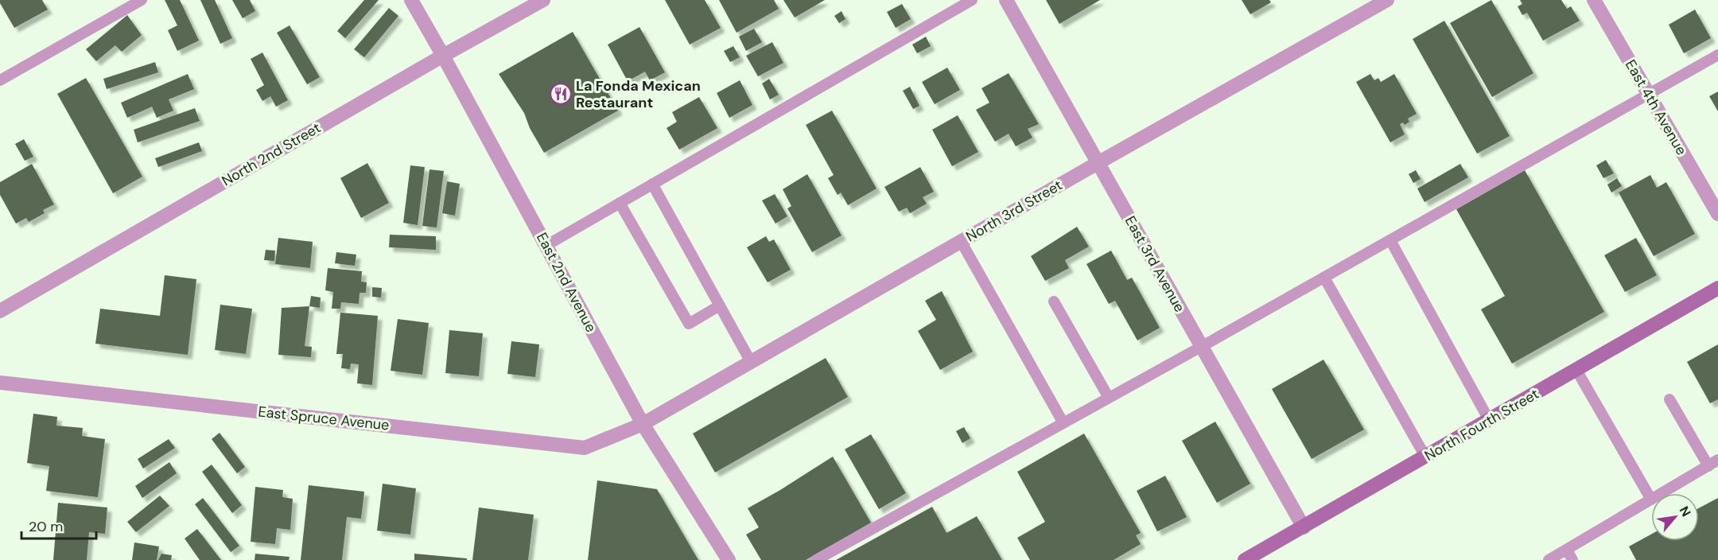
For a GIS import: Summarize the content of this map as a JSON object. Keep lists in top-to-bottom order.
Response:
{
  "streets": {
    "main road": ["North Fourth Street"],
    "street": [
      "East 4th Avenue",
      "North 2nd Street",
      "North 3rd Street",
      "East 3rd Avenue",
      "East 2nd Avenue",
      "East Spruce Avenue"
    ]
  },
  "crossings": [
    ["North 2nd Street", "East 2nd Avenue"],
    ["North 3rd Street", "East 3rd Avenue"],
    ["North 3rd Street", "East 2nd Avenue"],
    ["North 3rd Street", "East Spruce Avenue"],
    ["East 3rd Avenue", "North Fourth Street"],
    ["East 2nd Avenue", "East Spruce Avenue"]
  ],
  "places": {
    "restaurant": ["La Fonda Mexican Restaurant"]
  },
  "scale_bar": "20 m",
  "north": "top right"
}
